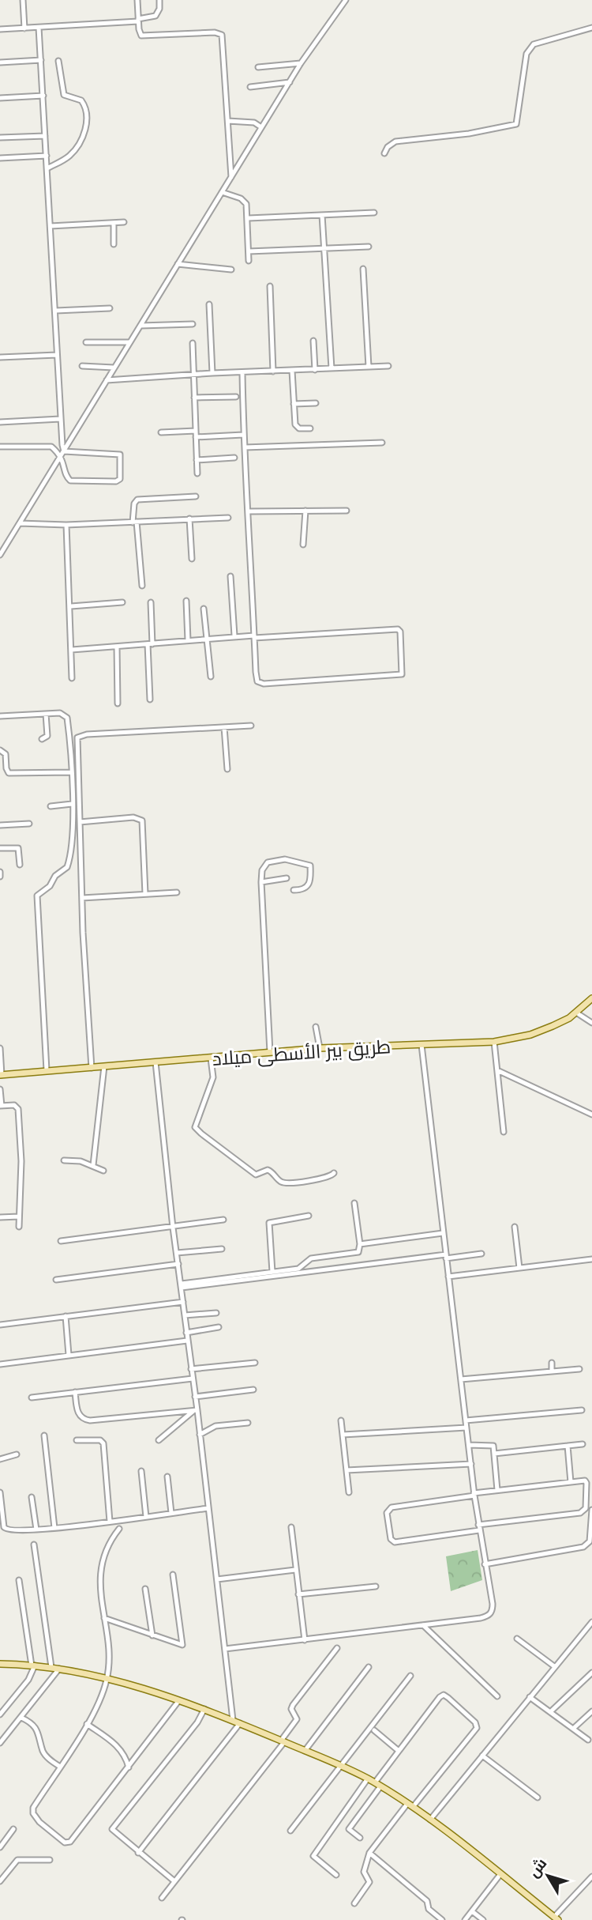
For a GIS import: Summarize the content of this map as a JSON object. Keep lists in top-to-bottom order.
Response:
{
  "streets": {
    "main road": ["طريق بير الأسطى ميلاد"]
  },
  "north": "top left"
}
